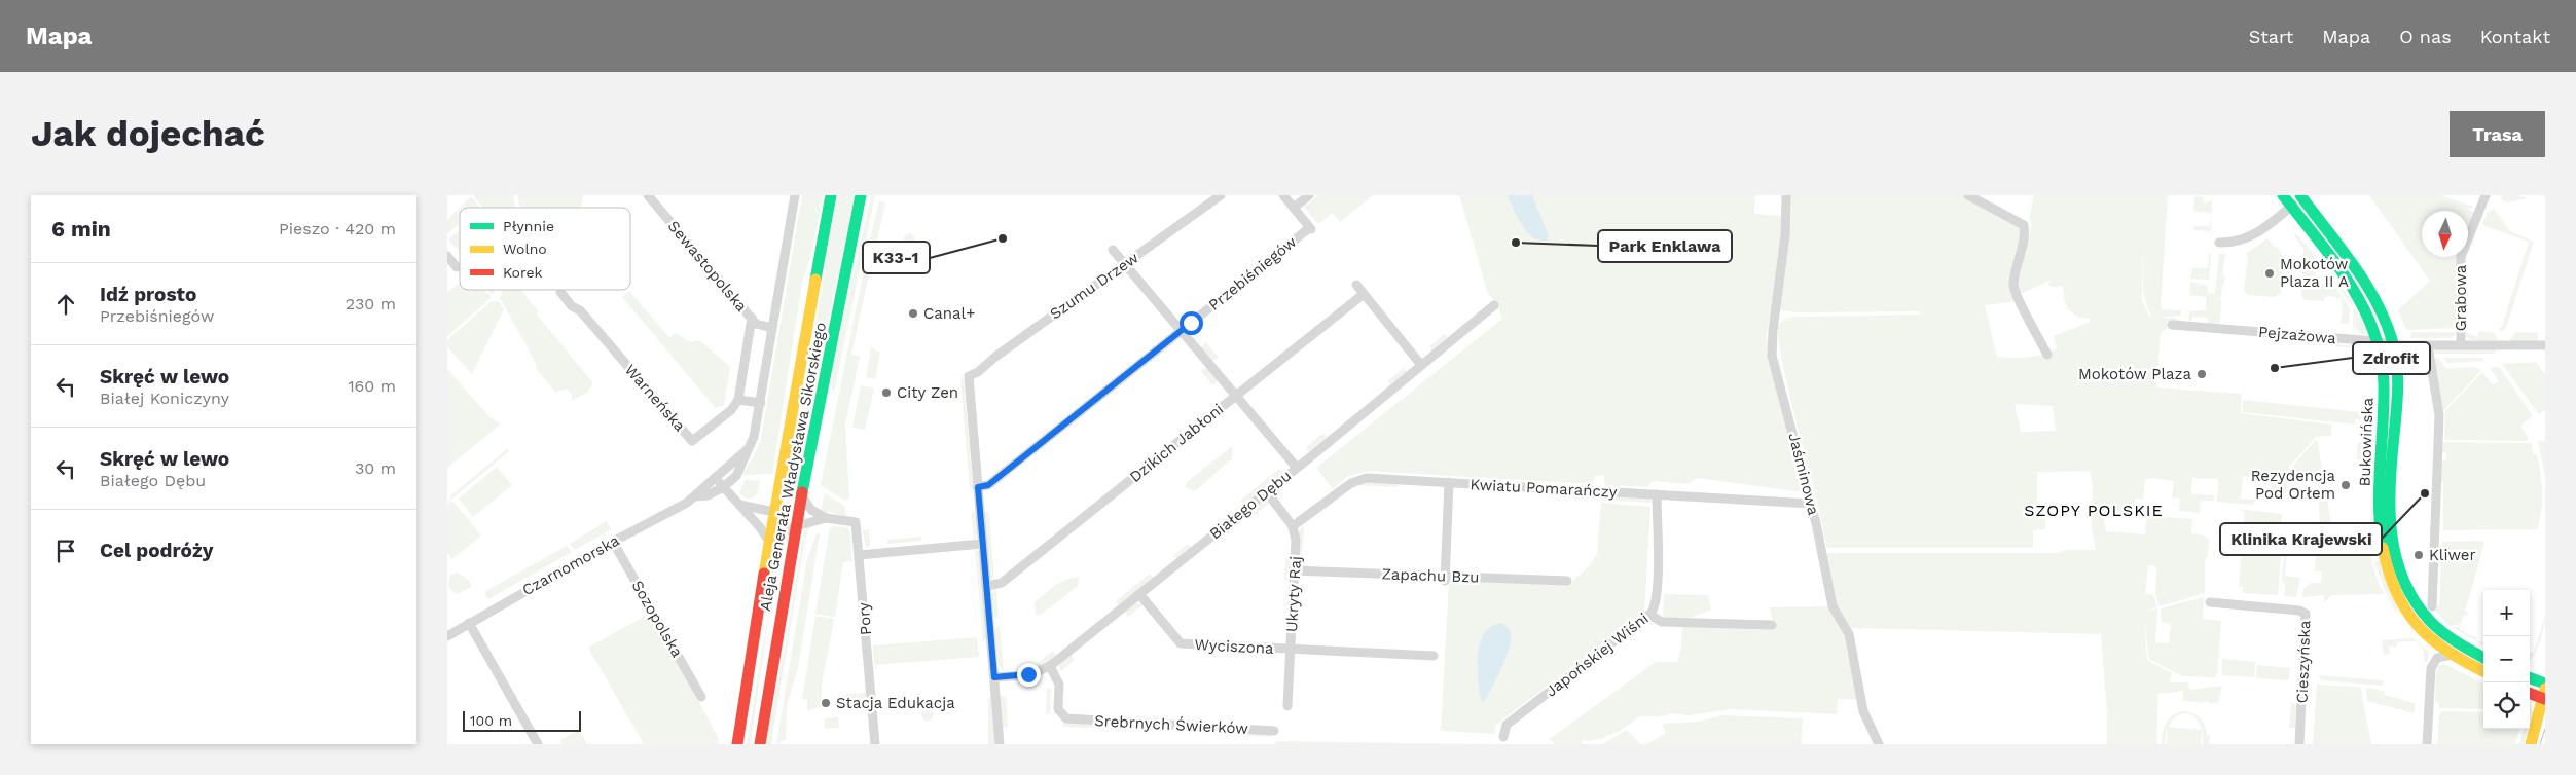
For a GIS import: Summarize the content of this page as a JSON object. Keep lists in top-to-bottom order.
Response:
{
  "streets": {
    "main road": ["Bukowińska", "Aleja Generała Władysława Sikorskiego"],
    "street": [
      "Sewastopolska",
      "Przebiśniegów",
      "Szumu Drzew",
      "Grabowa",
      "Pejzażowa",
      "Warneńska",
      "Dzikich Jabłoni",
      "Jaśminowa",
      "Kwiatu Pomarańczy",
      "Białego Dębu",
      "Czarnomorska",
      "Zapachu Bzu",
      "Ukryty Raj",
      "Sozopolska",
      "Pory",
      "Wyciszona",
      "Japońskiej Wiśni",
      "Cieszyńska",
      "Srebrnych Świerków"
    ]
  },
  "crossings": [
    ["Sewastopolska", "Czarnomorska"],
    ["Przebiśniegów", "Szumu Drzew"],
    ["Grabowa", "Pejzażowa"],
    ["Pejzażowa", "Bukowińska"],
    ["Aleja Generała Władysława Sikorskiego", "Pory"],
    ["Jaśminowa", "Kwiatu Pomarańczy"],
    ["Kwiatu Pomarańczy", "Ukryty Raj"],
    ["Kwiatu Pomarańczy", "Japońskiej Wiśni"],
    ["Białego Dębu", "Ukryty Raj"],
    ["Białego Dębu", "Wyciszona"],
    ["Białego Dębu", "Srebrnych Świerków"],
    ["Czarnomorska", "Sozopolska"],
    ["Zapachu Bzu", "Ukryty Raj"],
    ["Ukryty Raj", "Wyciszona"]
  ],
  "districts": ["SZOPY POLSKIE"],
  "places": [
    "K33-1",
    "Park Enklawa",
    "Mokotów Plaza II A",
    "Canal+",
    "Zdrofit",
    "Mokotów Plaza",
    "City Zen",
    "Rezydencja Pod Orłem",
    "Klinika Krajewski",
    "Kliwer",
    "Stacja Edukacja"
  ],
  "legend": ["Płynnie", "Wolno", "Korek"],
  "scale_bar": "100 m",
  "north": "bottom",
  "page": {
    "header": "Mapa",
    "nav": [
      "Start",
      "Mapa",
      "O nas",
      "Kontakt"
    ],
    "buttons": "Trasa",
    "title": "Jak dojechać",
    "heading": ["6 min", "Pieszo · 420 m"],
    "list": [
      ["Idź prosto", "Przebiśniegów", "230 m"],
      ["Skręć w lewo", "Białej Koniczyny", "160 m"],
      ["Skręć w lewo", "Białego Dębu", "30 m"],
      "Cel podróży"
    ],
    "map_buttons": ["+", "−"],
    "scale": "100 m"
  }
}
